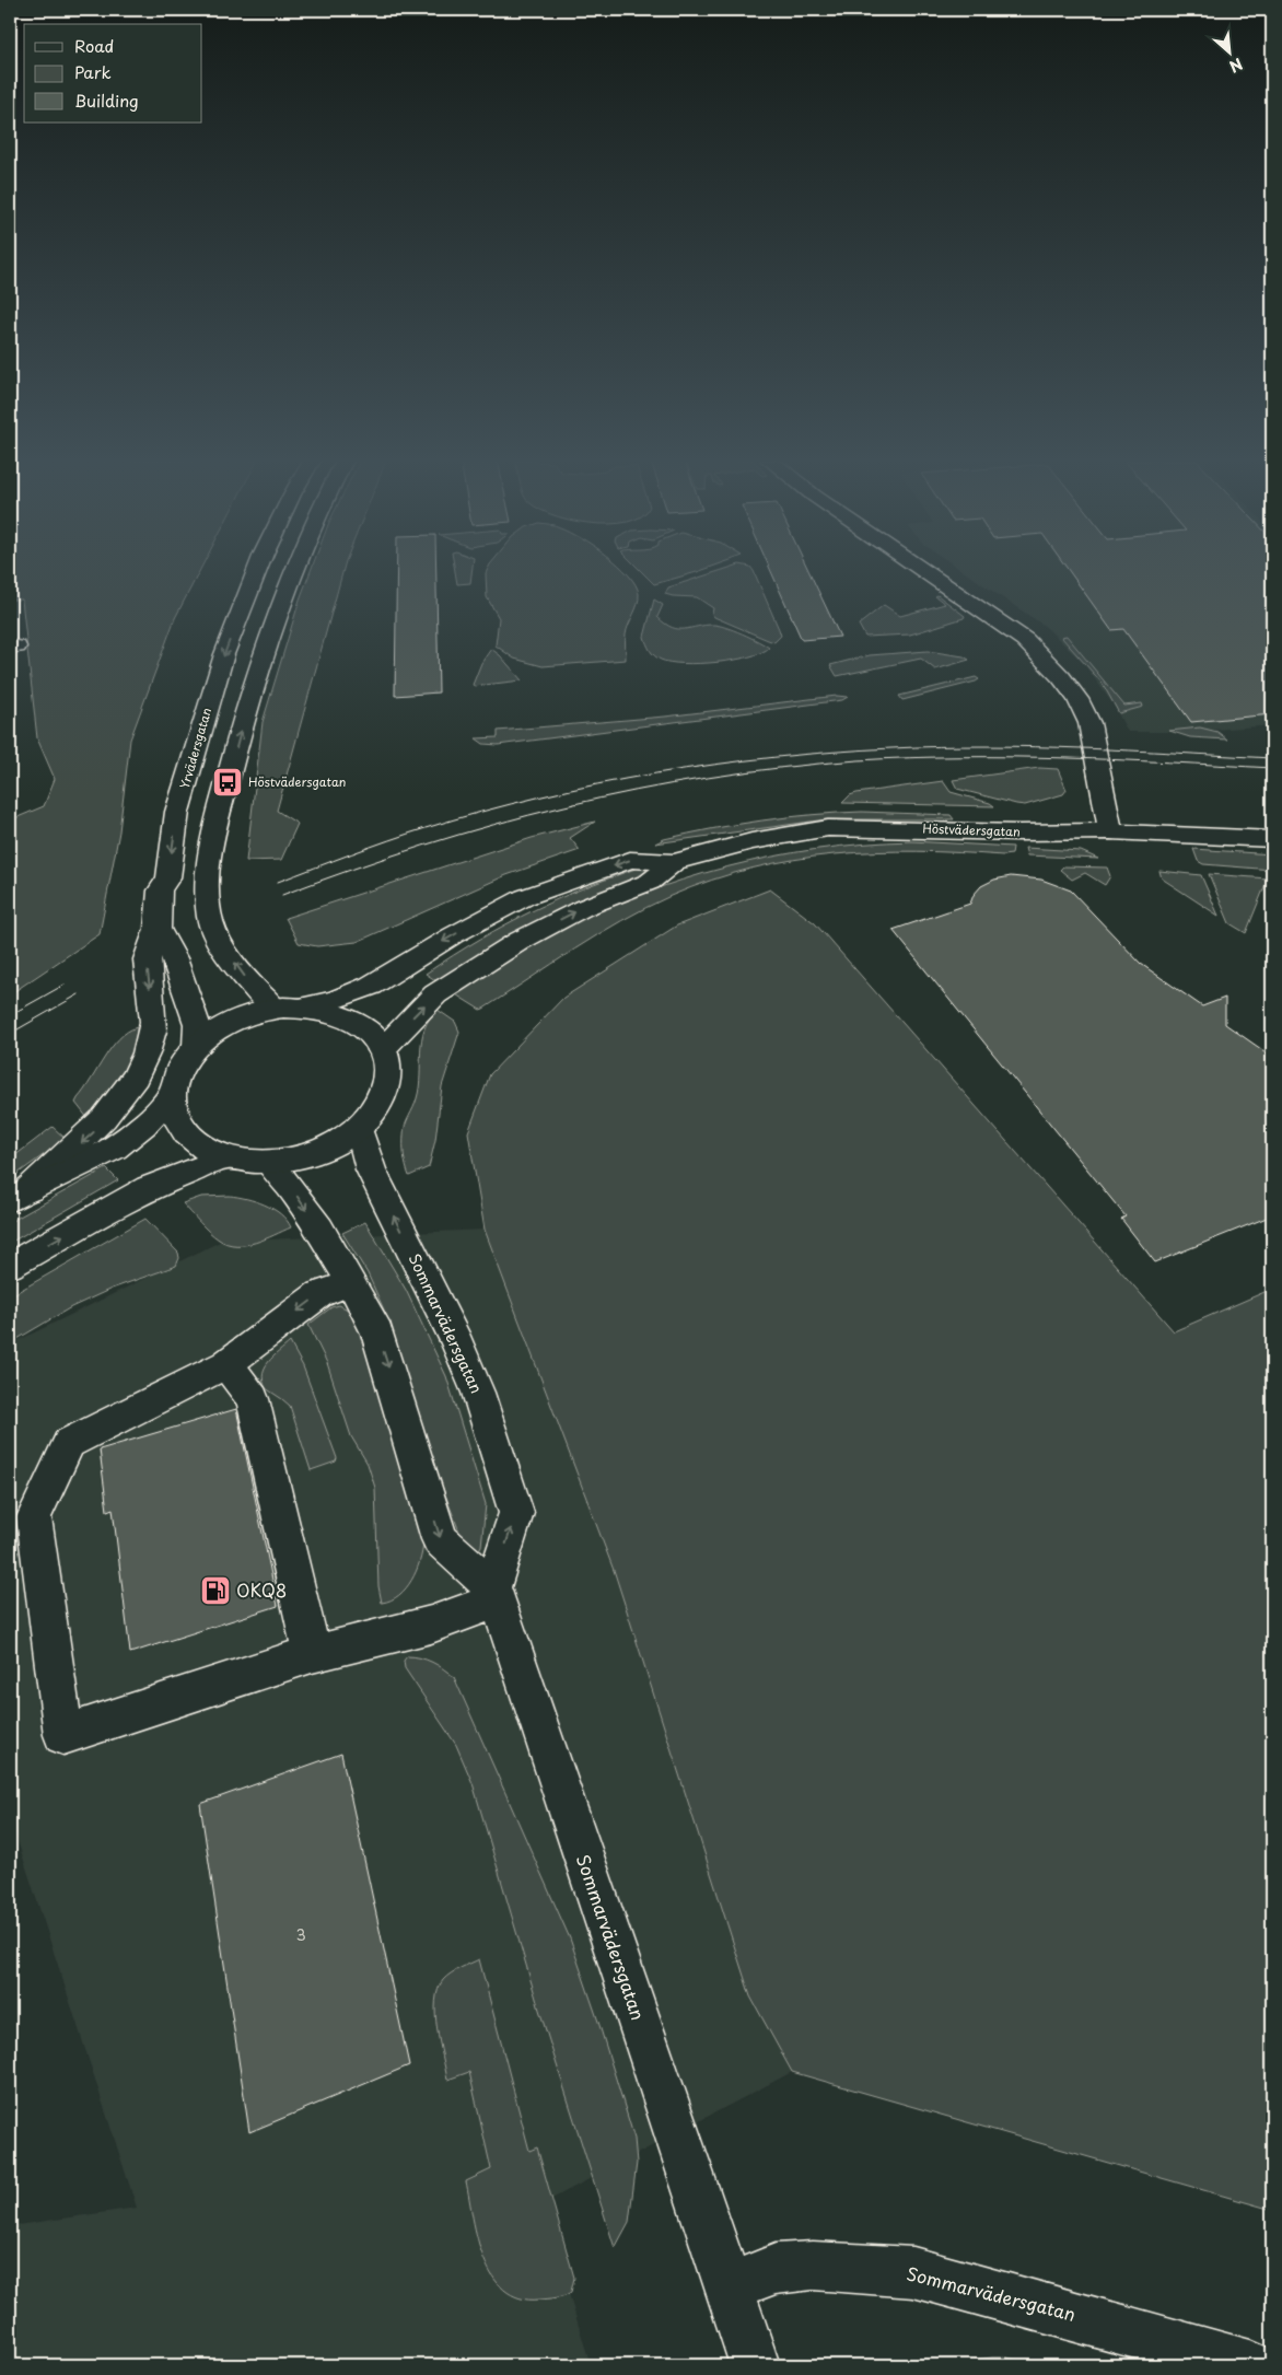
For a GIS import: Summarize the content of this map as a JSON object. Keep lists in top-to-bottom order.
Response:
{
  "streets": {
    "street": ["Yrvädersgatan", "Höstvädersgatan", "Sommarvädersgatan"]
  },
  "crossings": [
    ["Höstvädersgatan", "Sommarvädersgatan"]
  ],
  "one_way": ["Yrvädersgatan"],
  "places": {
    "bus stop": ["Höstvädersgatan"],
    "fuel station": ["OKQ8"]
  },
  "house_numbers": ["3"],
  "legend": ["Road", "Park", "Building"],
  "north": "bottom right"
}
